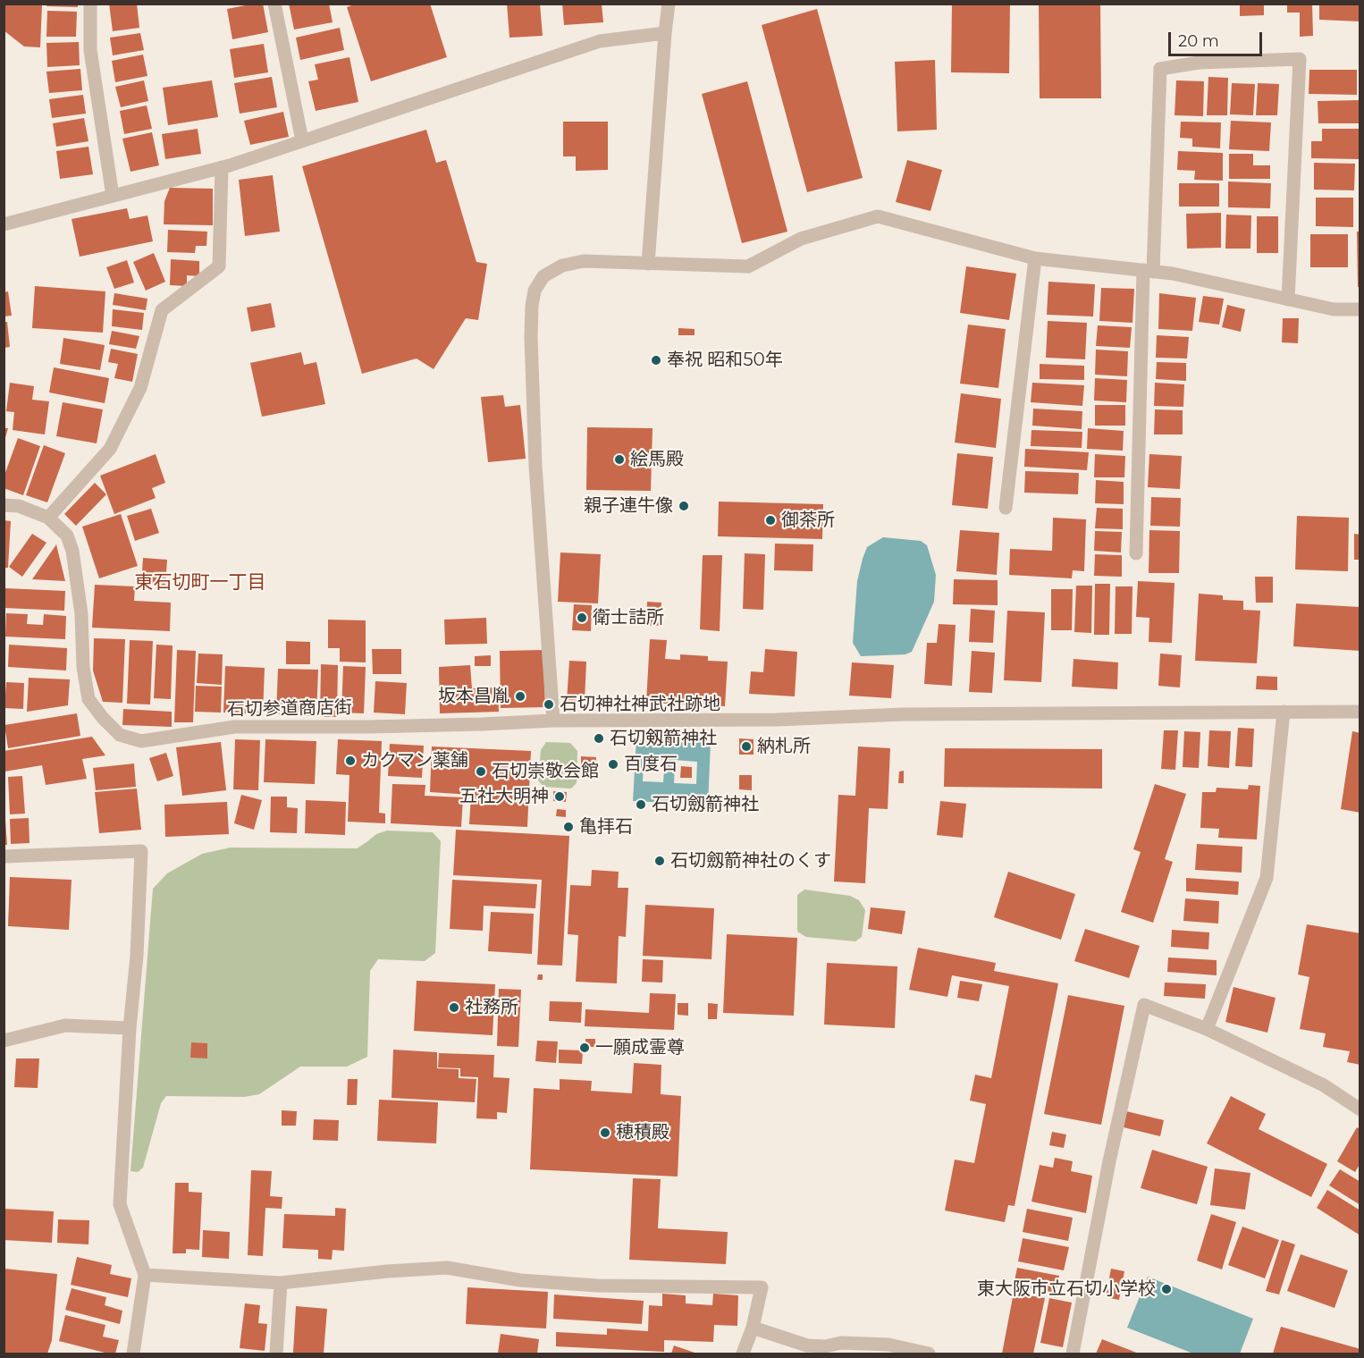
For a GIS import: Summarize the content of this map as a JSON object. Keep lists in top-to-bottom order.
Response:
{
  "streets": {
    "street": ["石切参道商店街"]
  },
  "districts": ["東石切町一丁目"],
  "places": [
    "奉祝 昭和50年",
    "絵馬殿",
    "親子連牛像",
    "御茶所",
    "衛士詰所",
    "坂本昌胤",
    "石切神社神武社跡地",
    "石切剱箭神社",
    "納札所",
    "カクマン薬舗",
    "百度石",
    "石切崇敬会館",
    "五社大明神",
    "石切劔箭神社",
    "亀拝石",
    "石切劔箭神社のくす",
    "社務所",
    "一願成霊尊",
    "穂積殿",
    "東大阪市立石切小学校"
  ],
  "scale_bar": "20 m"
}
